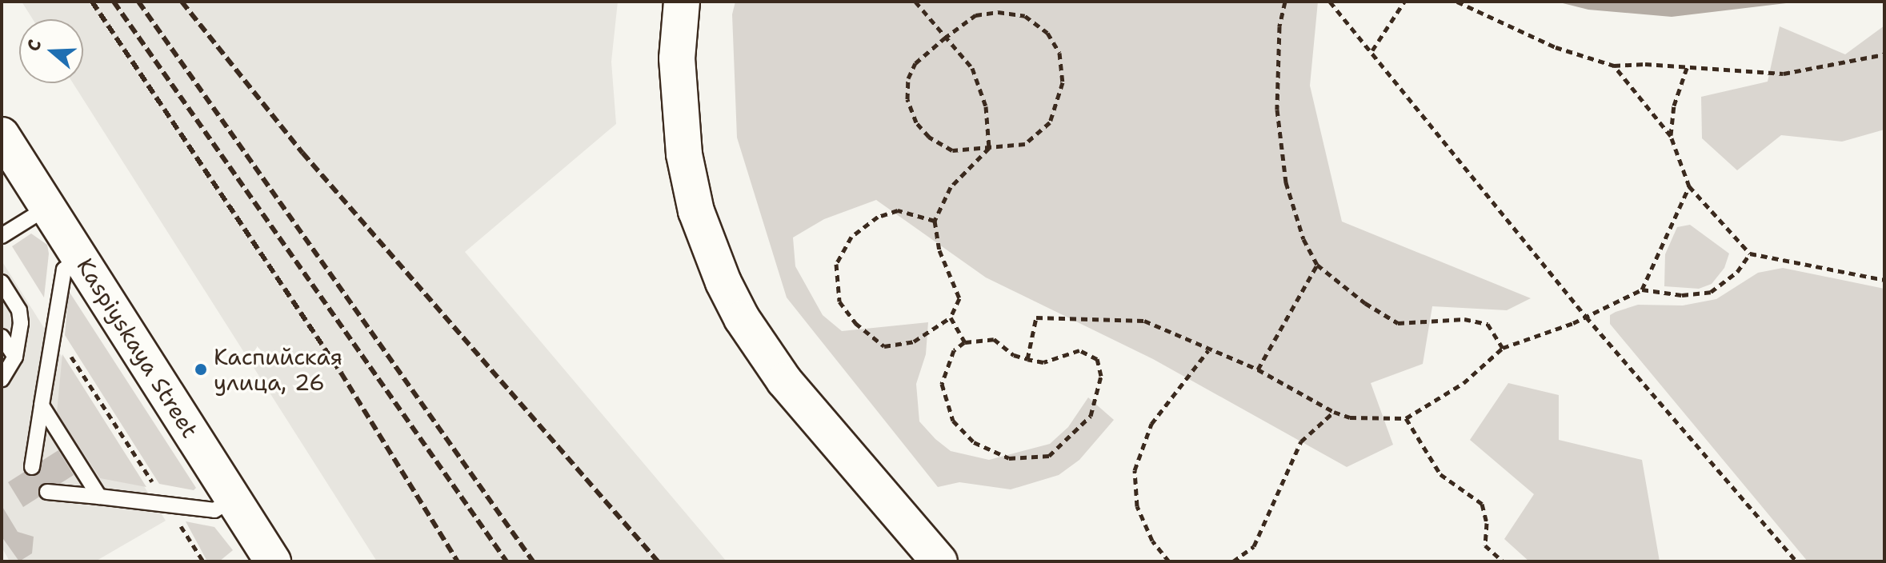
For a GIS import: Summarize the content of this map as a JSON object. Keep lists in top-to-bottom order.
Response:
{
  "streets": {
    "main road": ["Kaspiyskaya Street"]
  },
  "places": ["Каспийская улица, 26"],
  "north": "left"
}
